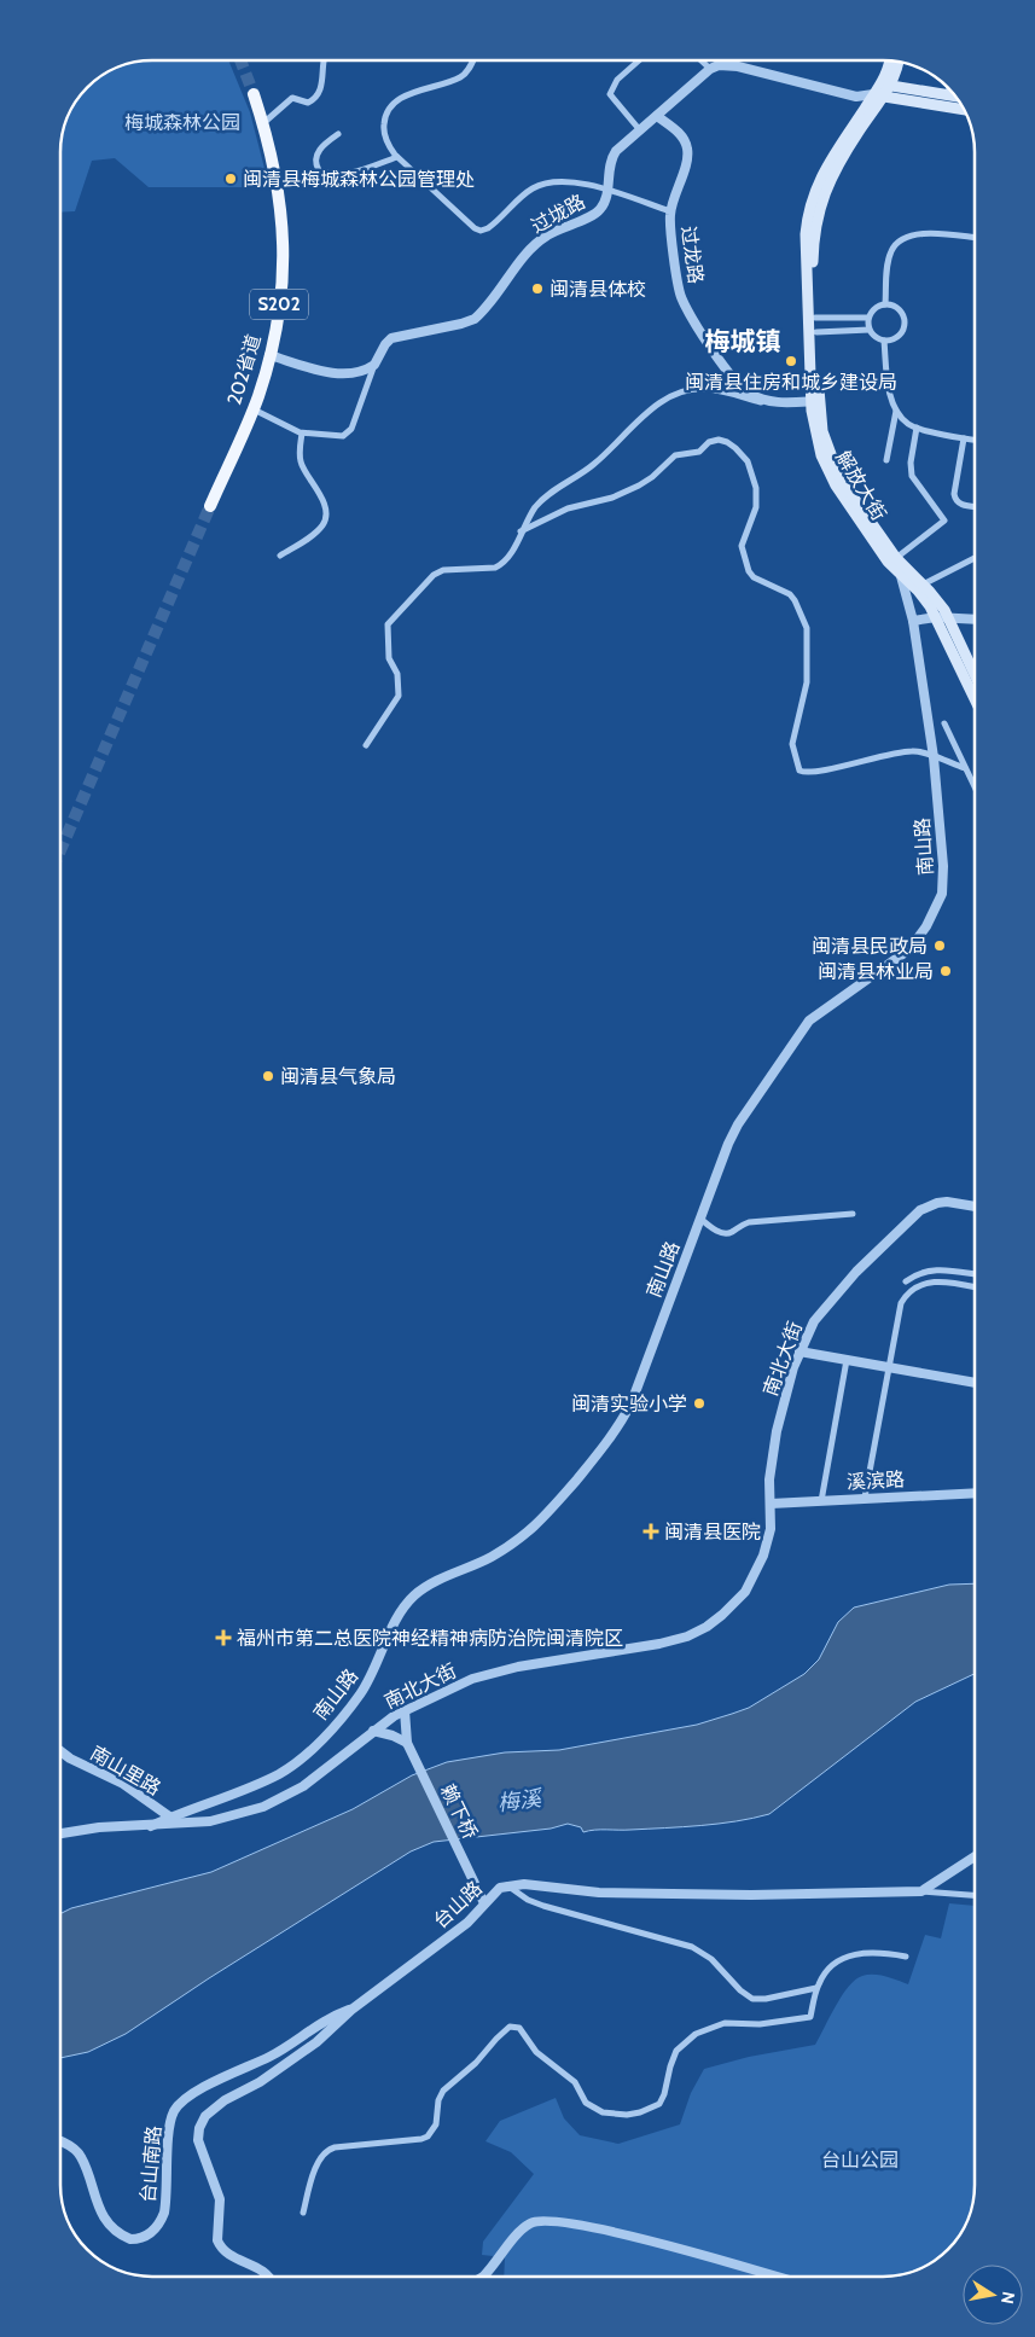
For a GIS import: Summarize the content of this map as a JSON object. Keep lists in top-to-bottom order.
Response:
{
  "streets": {
    "main road": ["S202", "202省道", "解放大街"],
    "street": [
      "过垅路",
      "过龙路",
      "南山路",
      "南北大街",
      "溪滨路",
      "南山里路",
      "赖下桥",
      "台山路",
      "台山南路"
    ]
  },
  "crossings": [
    ["过垅路", "过龙路"],
    ["过龙路", "解放大街"],
    ["解放大街", "南山路"],
    ["南山路", "南北大街"],
    ["南山路", "南山里路"],
    ["南北大街", "溪滨路"],
    ["南北大街", "南山里路"],
    ["赖下桥", "台山路"],
    ["台山路", "台山南路"]
  ],
  "districts": ["梅城镇"],
  "water": ["梅溪"],
  "parks": ["梅城森林公园", "台山公园"],
  "places": {
    "other": [
      "闽清县梅城森林公园管理处",
      "闽清县体校",
      "闽清县住房和城乡建设局",
      "闽清县民政局",
      "闽清县林业局",
      "闽清县气象局",
      "闽清实验小学"
    ],
    "health": ["闽清县医院", "福州市第二总医院神经精神病防治院闽清院区"]
  },
  "north": "right"
}
